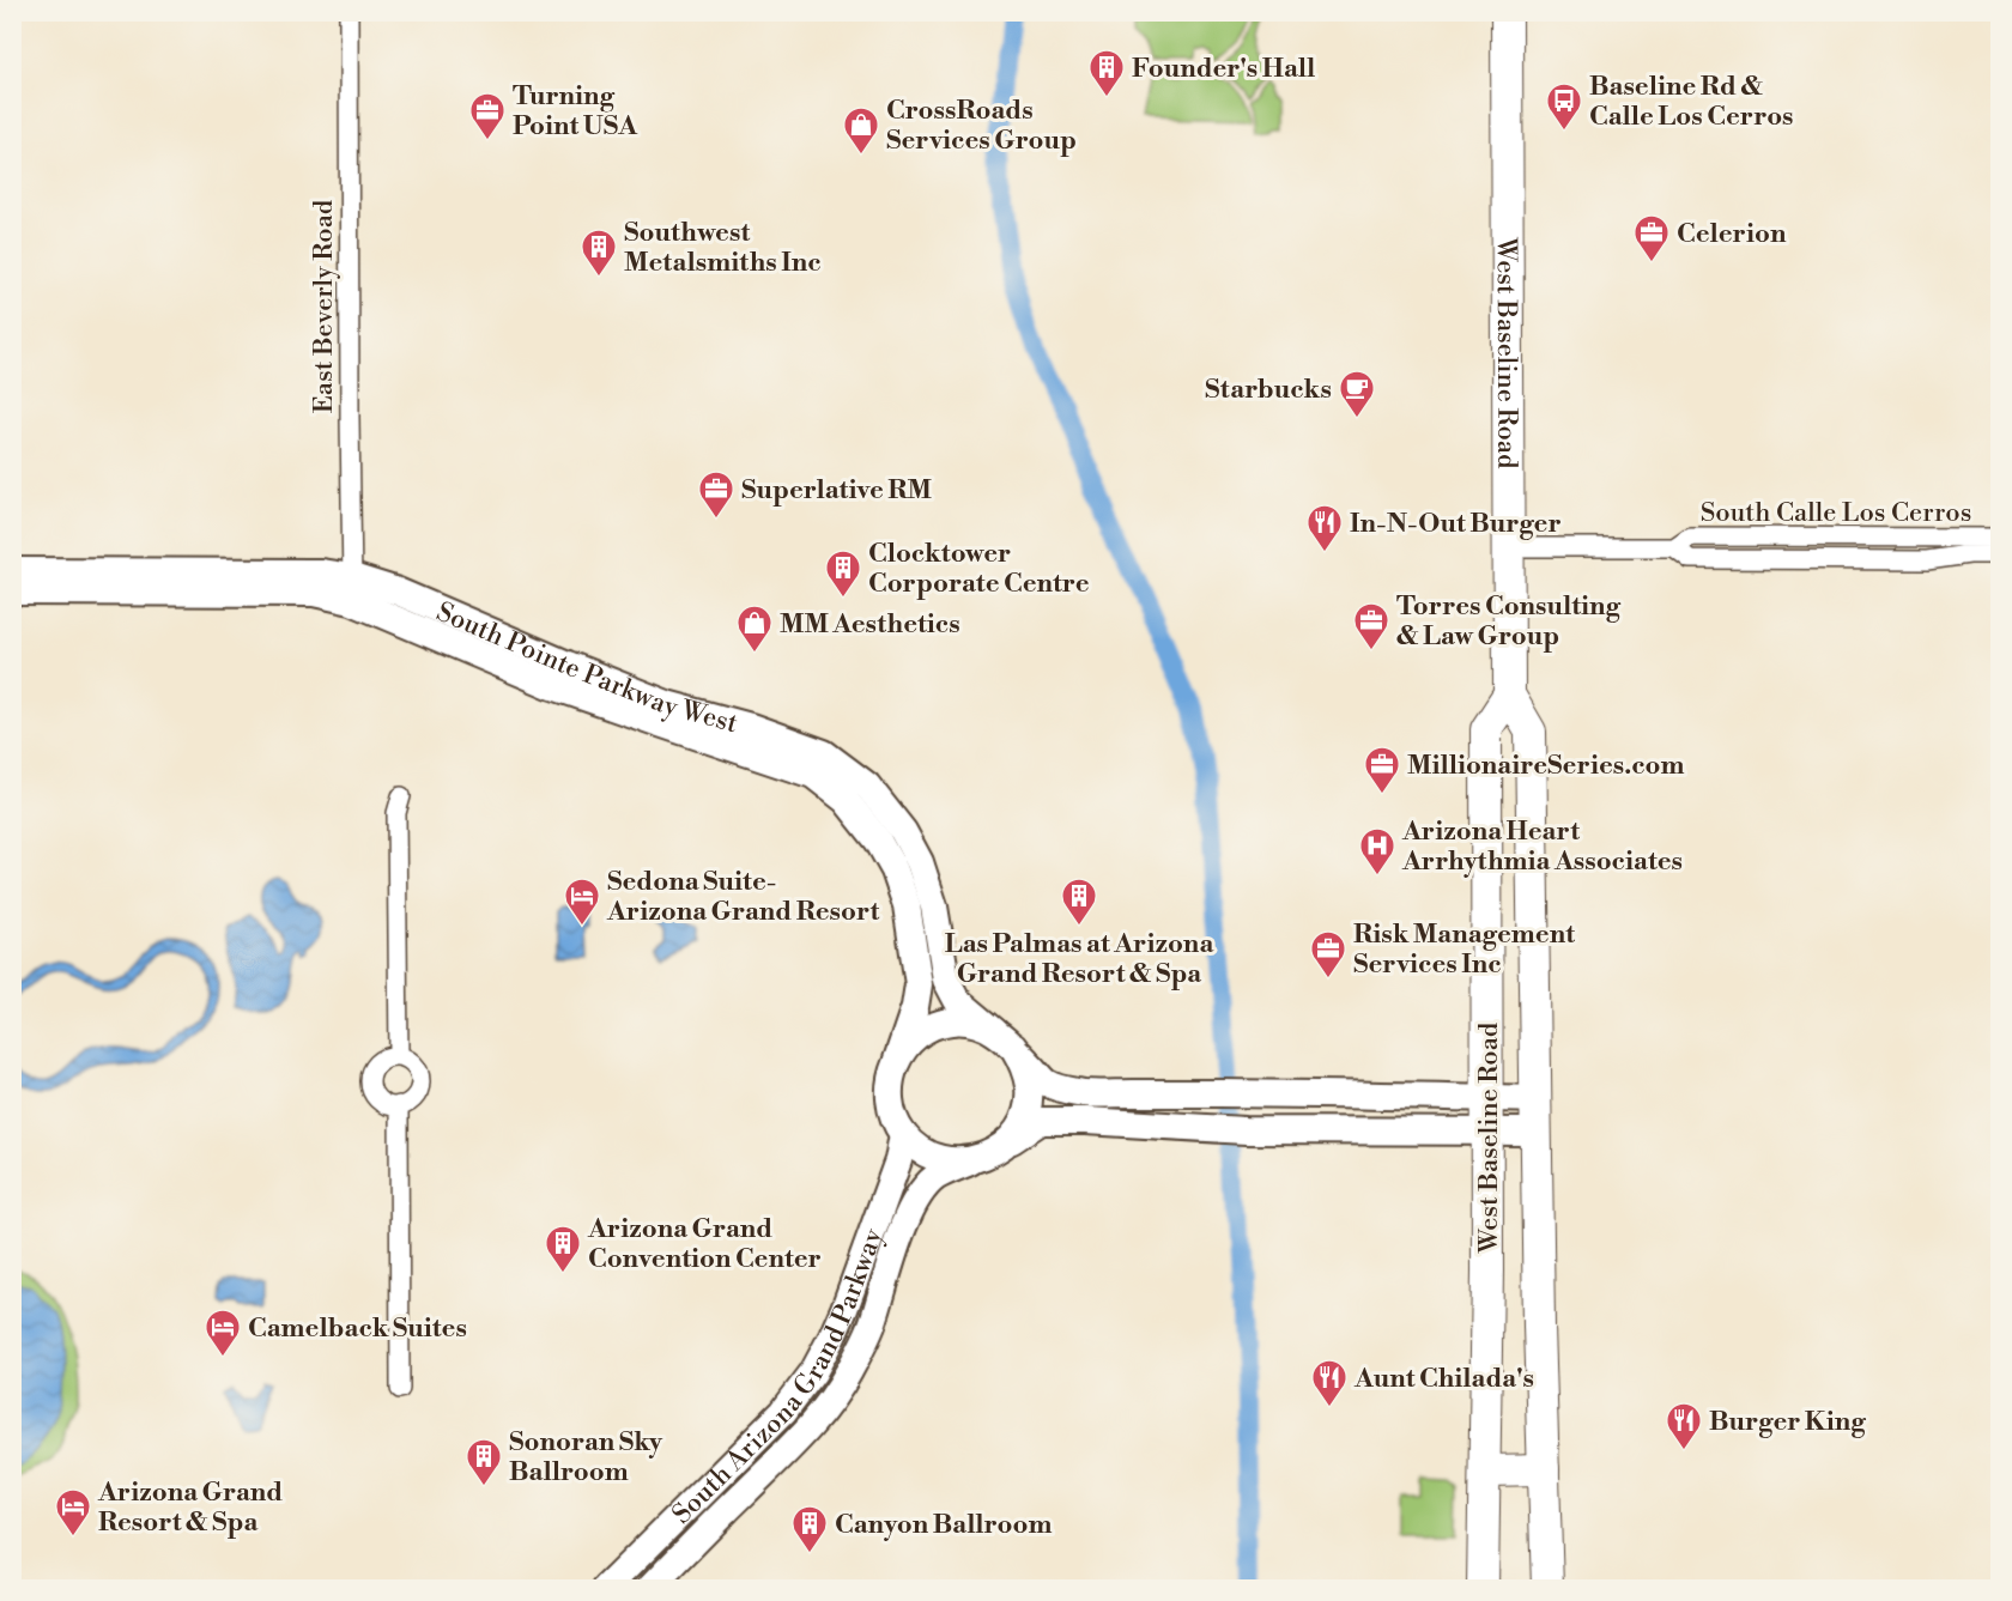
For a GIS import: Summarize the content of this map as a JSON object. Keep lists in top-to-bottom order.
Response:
{
  "streets": {
    "main road": ["West Baseline Road"],
    "street": [
      "East Beverly Road",
      "South Calle Los Cerros",
      "South Pointe Parkway West",
      "South Arizona Grand Parkway"
    ]
  },
  "crossings": [
    ["East Beverly Road", "South Pointe Parkway West"],
    ["West Baseline Road", "South Calle Los Cerros"],
    ["West Baseline Road", "South Arizona Grand Parkway"],
    ["South Pointe Parkway West", "South Arizona Grand Parkway"]
  ],
  "places": {
    "building": [
      "Founder's Hall",
      "Southwest Metalsmiths Inc",
      "Clocktower Corporate Centre",
      "Las Palmas at Arizona Grand Resort & Spa",
      "Arizona Grand Convention Center",
      "Sonoran Sky Ballroom",
      "Canyon Ballroom"
    ],
    "bus stop": ["Baseline Rd & Calle Los Cerros"],
    "office": [
      "Turning Point USA",
      "Celerion",
      "Superlative RM",
      "Torres Consulting & Law Group",
      "MillionaireSeries.com",
      "Risk Management Services Inc"
    ],
    "shop": ["CrossRoads Services Group", "MM Aesthetics"],
    "cafe": ["Starbucks"],
    "restaurant": ["In-N-Out Burger", "Aunt Chilada's", "Burger King"],
    "hospital": ["Arizona Heart Arrhythmia Associates"],
    "hotel": ["Sedona Suite- Arizona Grand Resort", "Camelback Suites", "Arizona Grand Resort & Spa"]
  }
}
